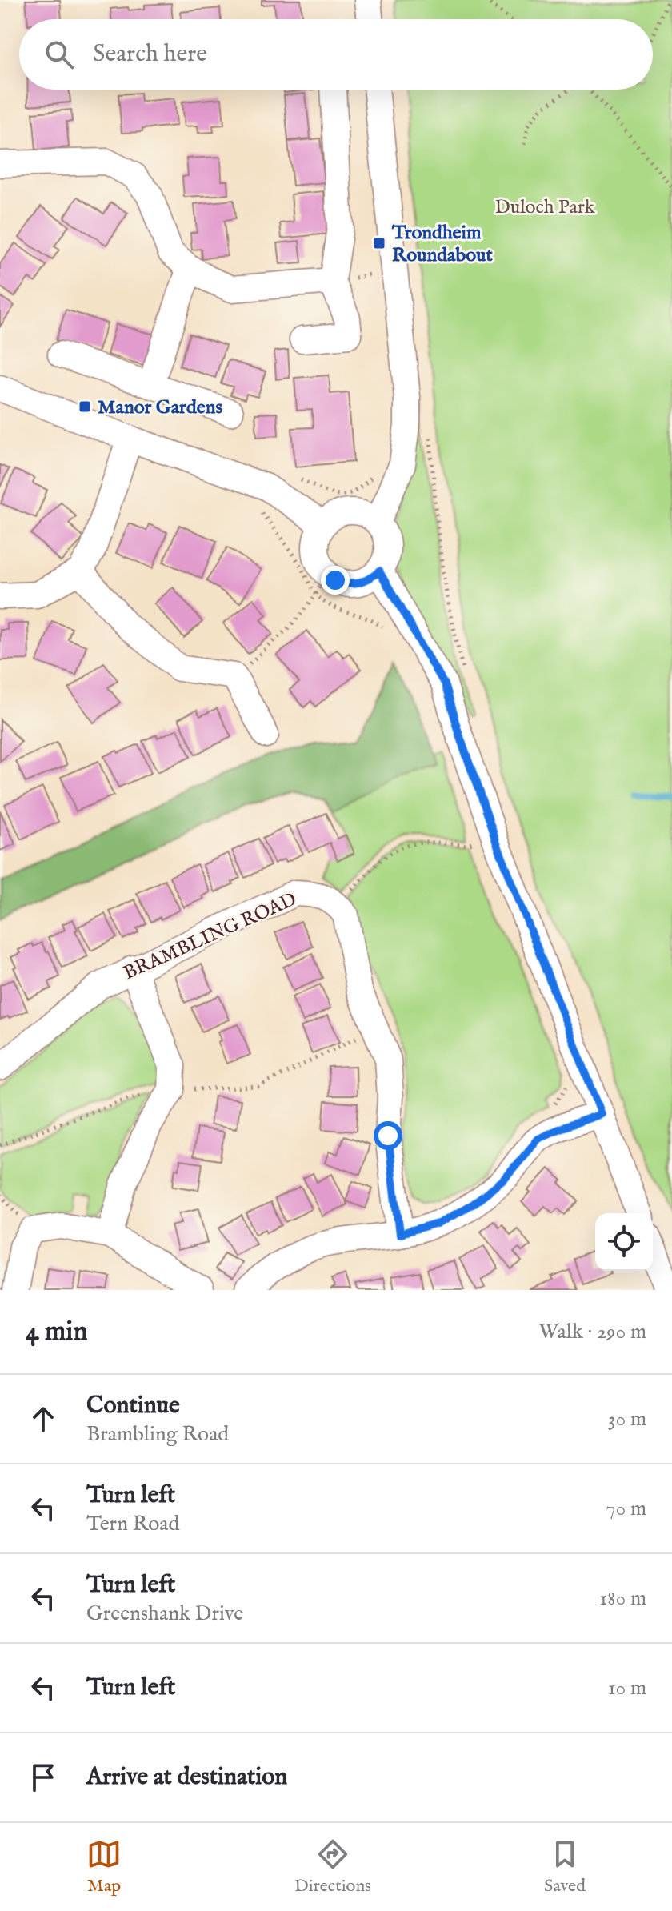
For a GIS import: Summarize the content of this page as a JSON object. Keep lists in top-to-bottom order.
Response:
{
  "streets": {
    "street": ["BRAMBLING ROAD"]
  },
  "parks": ["Duloch Park"],
  "places": {
    "transit": ["Trondheim Roundabout", "Manor Gardens"]
  },
  "page": {
    "search": "Search here",
    "heading": ["4 min", "Walk · 290 m"],
    "list": [
      ["Continue", "Brambling Road", "30 m"],
      ["Turn left", "Tern Road", "70 m"],
      ["Turn left", "Greenshank Drive", "180 m"],
      ["Turn left", "10 m"],
      "Arrive at destination"
    ],
    "nav": ["Map", "Directions", "Saved"]
  }
}
